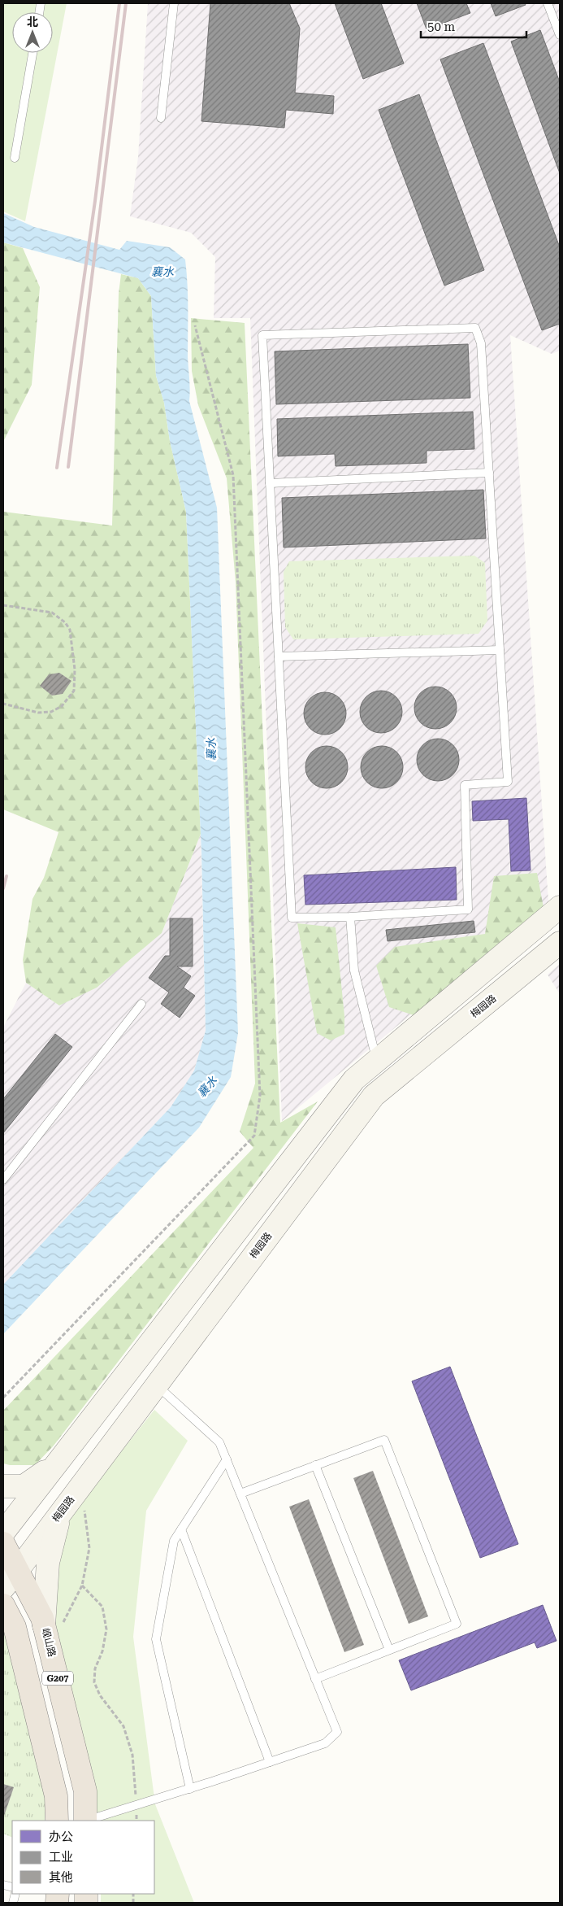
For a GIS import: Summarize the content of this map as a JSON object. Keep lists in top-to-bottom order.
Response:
{
  "streets": {
    "highway": ["岘山路", "G207"],
    "main road": ["梅园路"]
  },
  "crossings": [
    ["梅园路", "岘山路"]
  ],
  "water": ["襄水"],
  "legend": ["办公", "工业", "其他"],
  "scale_bar": "50 m",
  "north": "top"
}
